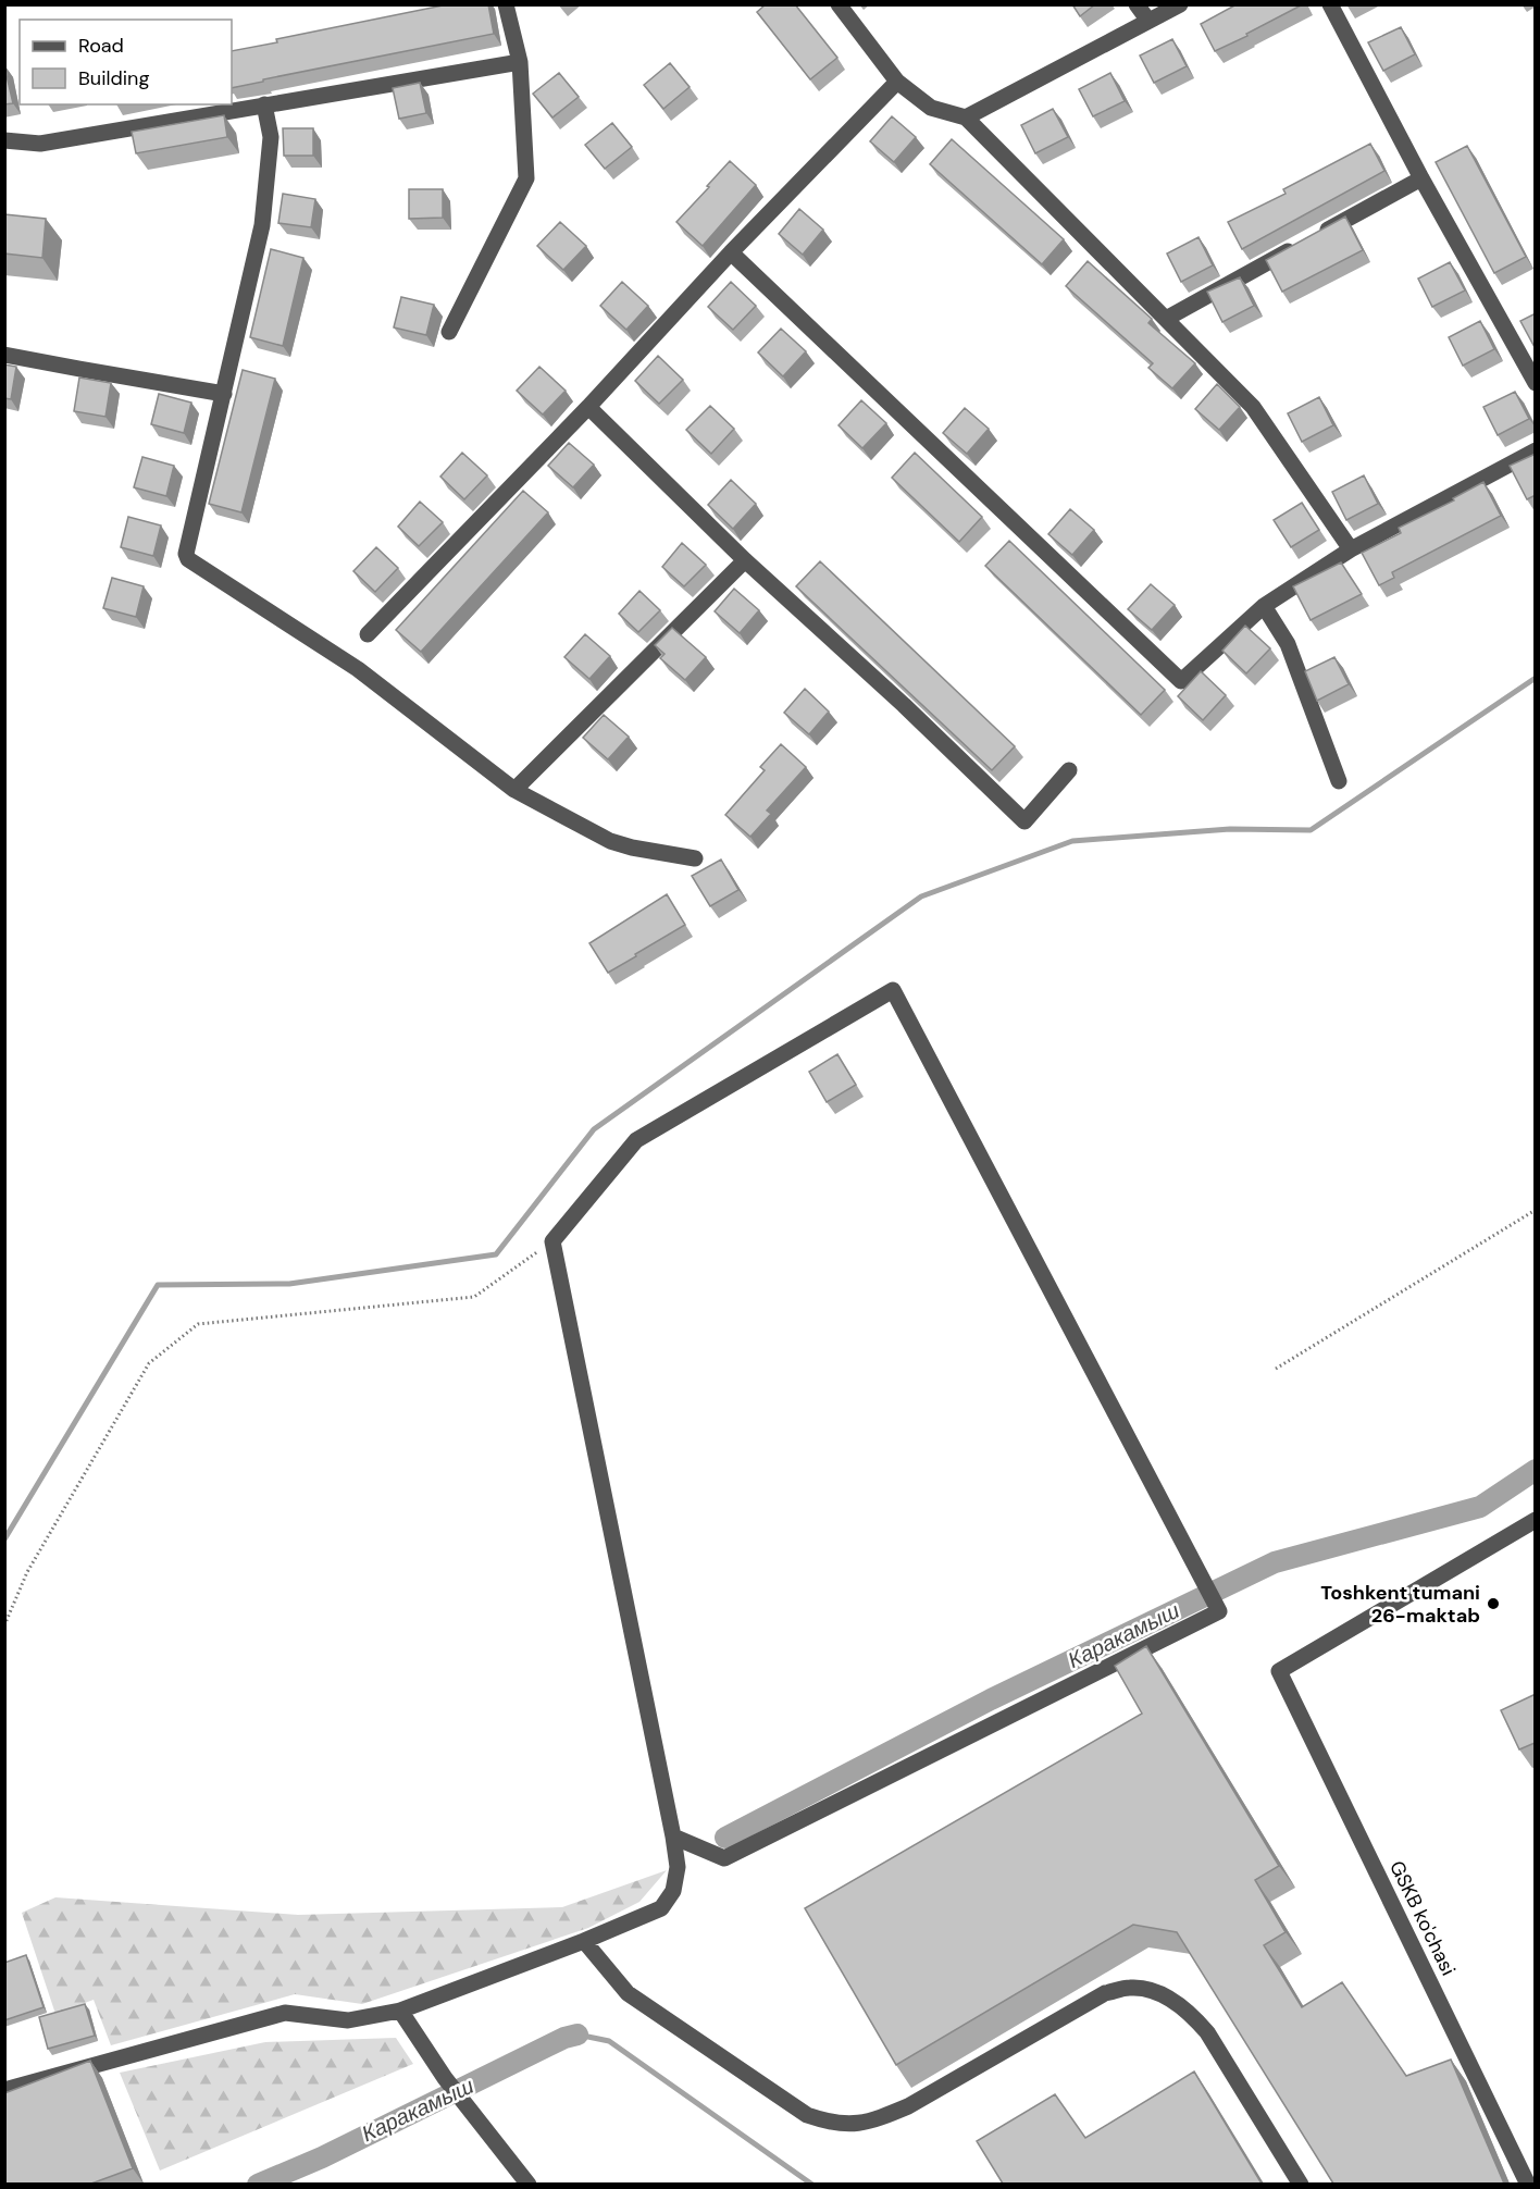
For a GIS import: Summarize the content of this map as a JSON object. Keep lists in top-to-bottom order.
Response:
{
  "streets": {
    "street": ["GSKB ko'chasi"]
  },
  "water": ["Каракамыш"],
  "places": ["Toshkent tumani 26-maktab"],
  "legend": ["Road", "Building"]
}
